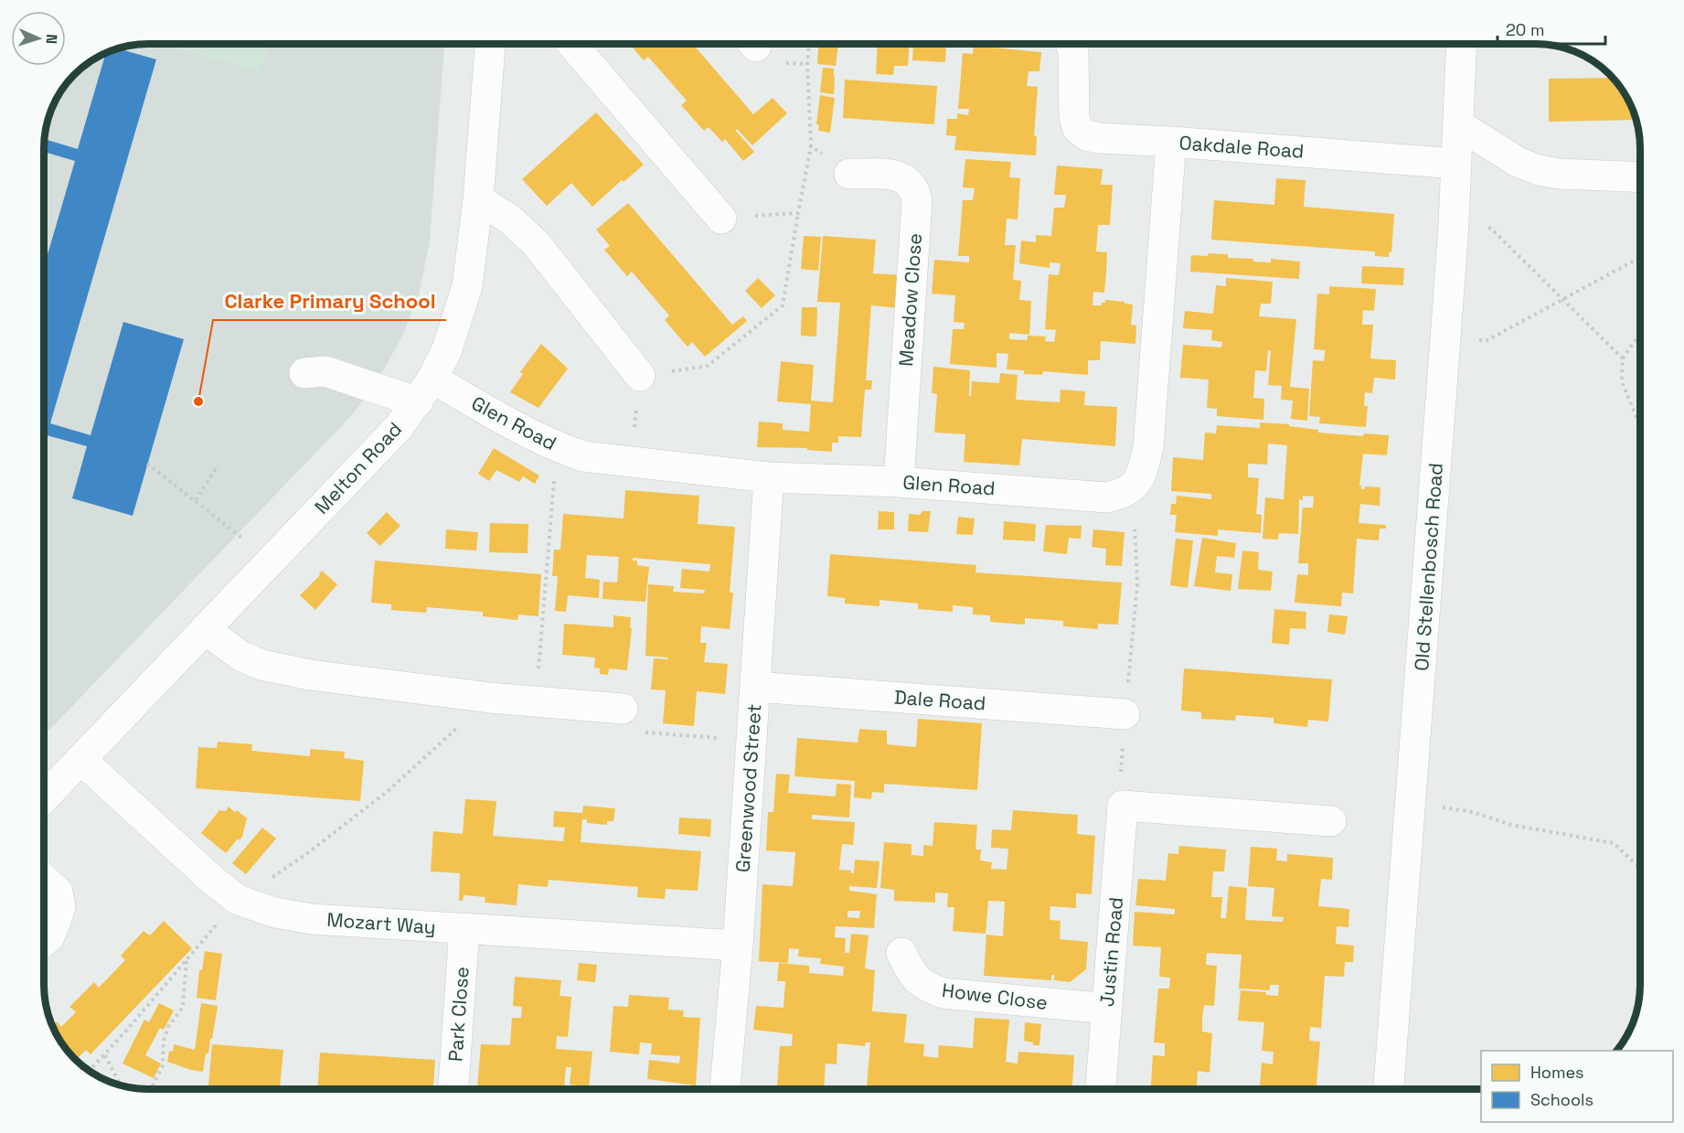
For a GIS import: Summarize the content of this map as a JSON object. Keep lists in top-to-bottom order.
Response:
{
  "streets": {
    "street": [
      "Oakdale Road",
      "Meadow Close",
      "Glen Road",
      "Melton Road",
      "Old Stellenbosch Road",
      "Dale Road",
      "Greenwood Street",
      "Mozart Way",
      "Justin Road",
      "Howe Close",
      "Park Close"
    ]
  },
  "crossings": [
    ["Oakdale Road", "Old Stellenbosch Road"],
    ["Meadow Close", "Glen Road"],
    ["Glen Road", "Melton Road"],
    ["Glen Road", "Greenwood Street"],
    ["Melton Road", "Mozart Way"],
    ["Dale Road", "Greenwood Street"],
    ["Greenwood Street", "Mozart Way"],
    ["Mozart Way", "Park Close"],
    ["Justin Road", "Howe Close"]
  ],
  "places": ["Clarke Primary School"],
  "legend": ["Homes", "Schools"],
  "scale_bar": "20 m",
  "north": "right"
}
